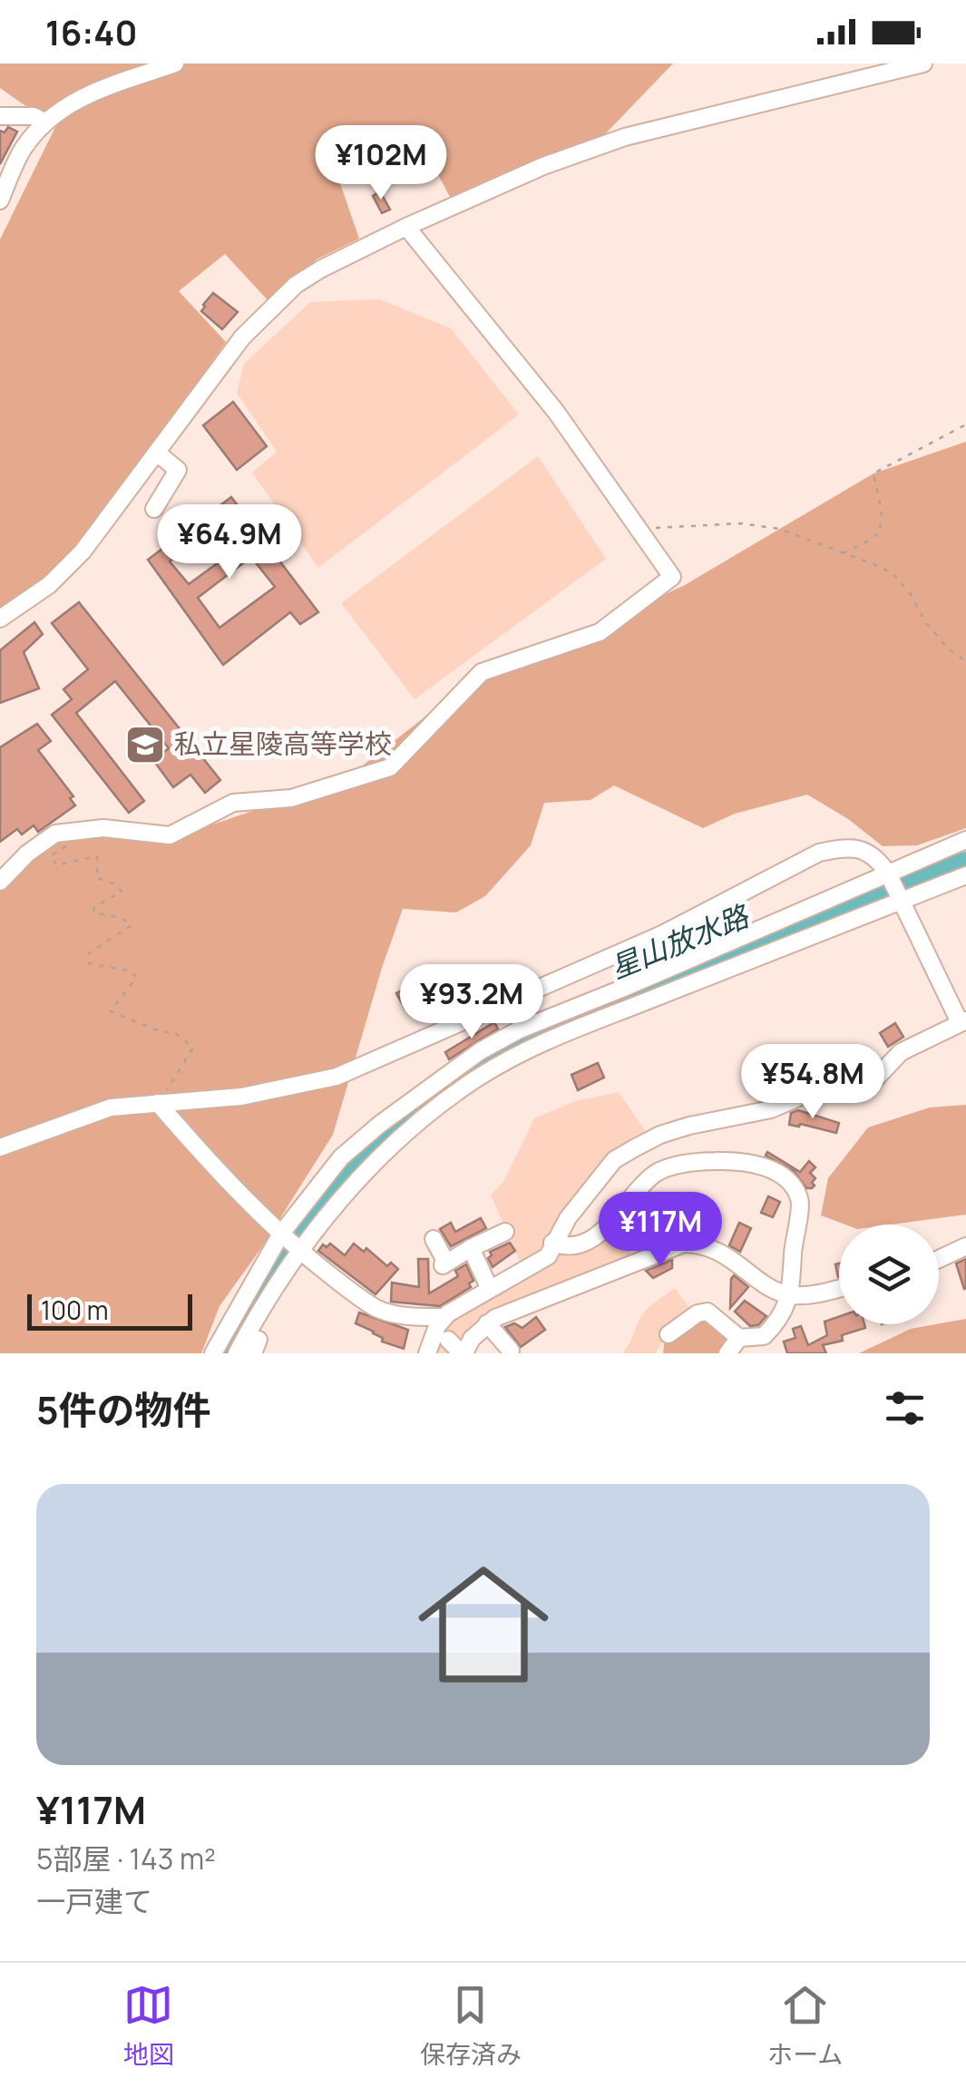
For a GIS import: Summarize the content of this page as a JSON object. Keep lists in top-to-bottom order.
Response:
{
  "water": ["星山放水路"],
  "places": {
    "school or university": ["私立星陵高等学校"]
  },
  "scale_bar": "100 m",
  "page": {
    "status": "16:40",
    "price": [
      "¥102M",
      "¥64.9M",
      "¥93.2M",
      "¥54.8M",
      "¥117M"
    ],
    "scale": "100 m",
    "heading": "5件の物件",
    "list": [
      {
        "name": "¥117M",
        "note": "5部屋 · 143 m² · 一戸建て"
      }
    ],
    "tabs": ["地図", "保存済み", "ホーム"]
  }
}
